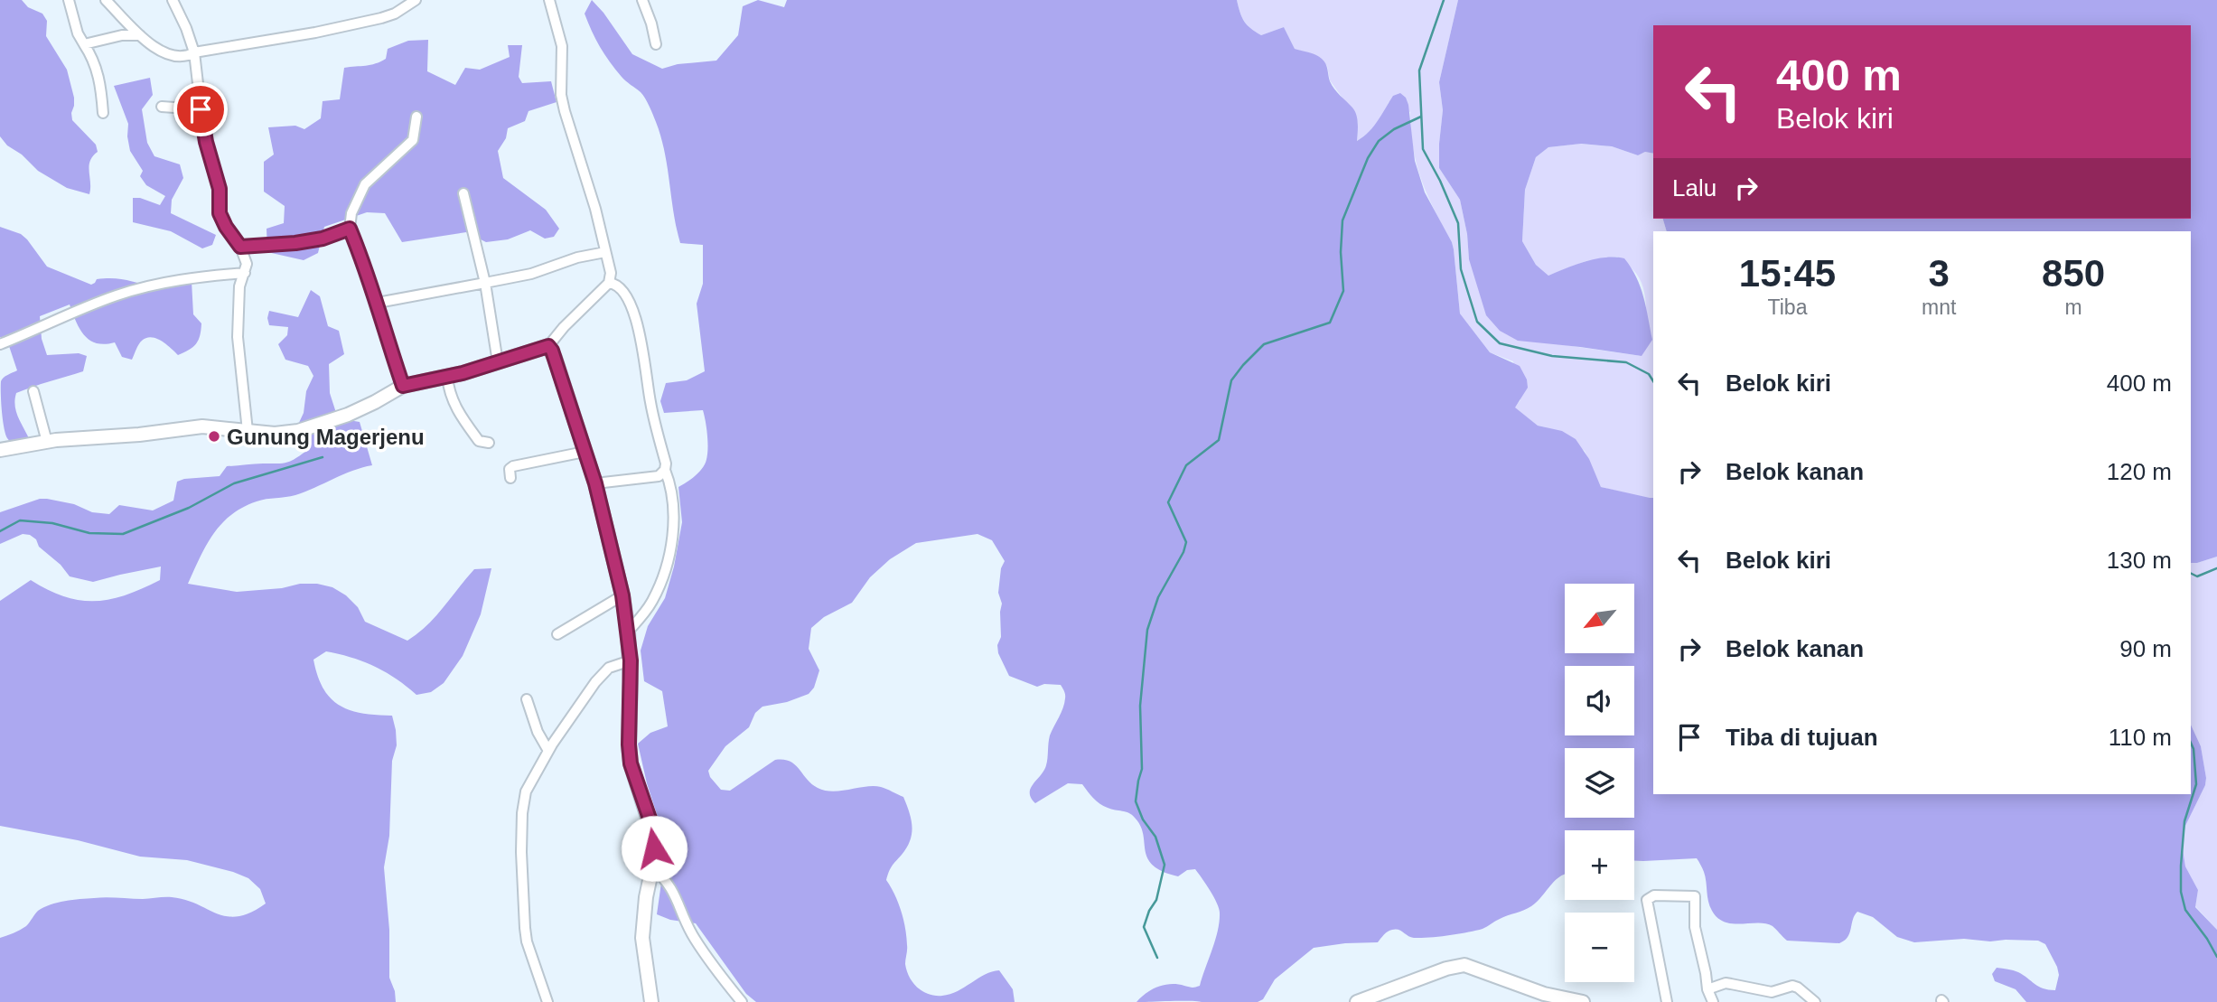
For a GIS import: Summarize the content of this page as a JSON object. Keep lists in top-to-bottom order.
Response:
{
  "places": ["Gunung Magerjenu"],
  "north": "bottom left",
  "page": {
    "turn": ["400 m", "Belok kiri"],
    "then": "Lalu",
    "eta": [
      "15:45",
      "Tiba",
      "3",
      "mnt",
      "850",
      "m"
    ],
    "list": [
      {
        "name": "Belok kiri",
        "value": "400 m"
      },
      {
        "name": "Belok kanan",
        "value": "120 m"
      },
      {
        "name": "Belok kiri",
        "value": "130 m"
      },
      {
        "name": "Belok kanan",
        "value": "90 m"
      },
      {
        "name": "Tiba di tujuan",
        "value": "110 m"
      }
    ],
    "map_buttons": ["+", "−"]
  }
}
